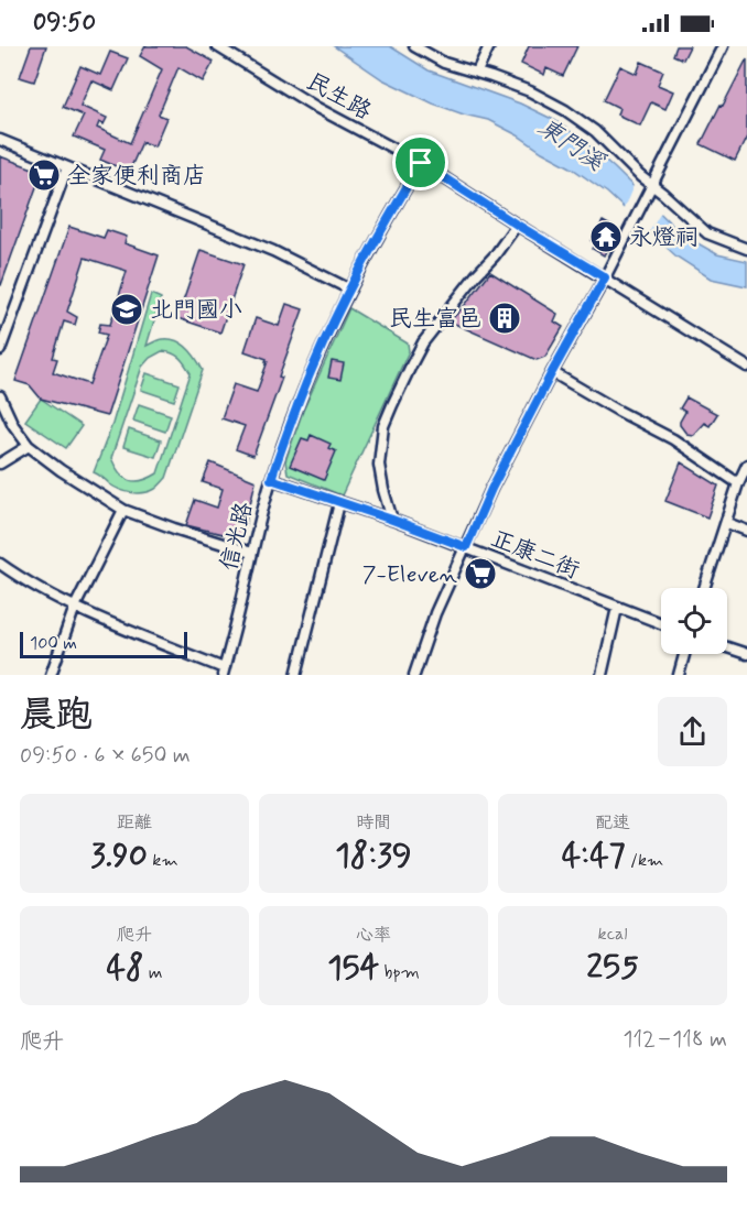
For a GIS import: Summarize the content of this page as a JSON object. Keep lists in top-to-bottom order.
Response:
{
  "streets": {
    "street": ["民生路", "信光路", "正康二街"]
  },
  "crossings": [
    ["民生路", "信光路"],
    ["信光路", "正康二街"]
  ],
  "water": ["東門溪"],
  "places": {
    "supermarket": ["全家便利商店", "7-Eleven"],
    "temple": ["永燈祠"],
    "school or university": ["北門國小"],
    "building": ["民生富邑"]
  },
  "scale_bar": "100 m",
  "page": {
    "status": "09:50",
    "scale": "100 m",
    "heading": ["晨跑", "09:50 · 6 × 650 m"],
    "stats": [
      ["距離", "3.90 km"],
      ["時間", "18:39"],
      ["配速", "4:47 /km"],
      ["爬升", "48 m"],
      ["心率", "154 bpm"],
      ["kcal", "255"]
    ],
    "chart": ["爬升", "112–118 m"]
  }
}
